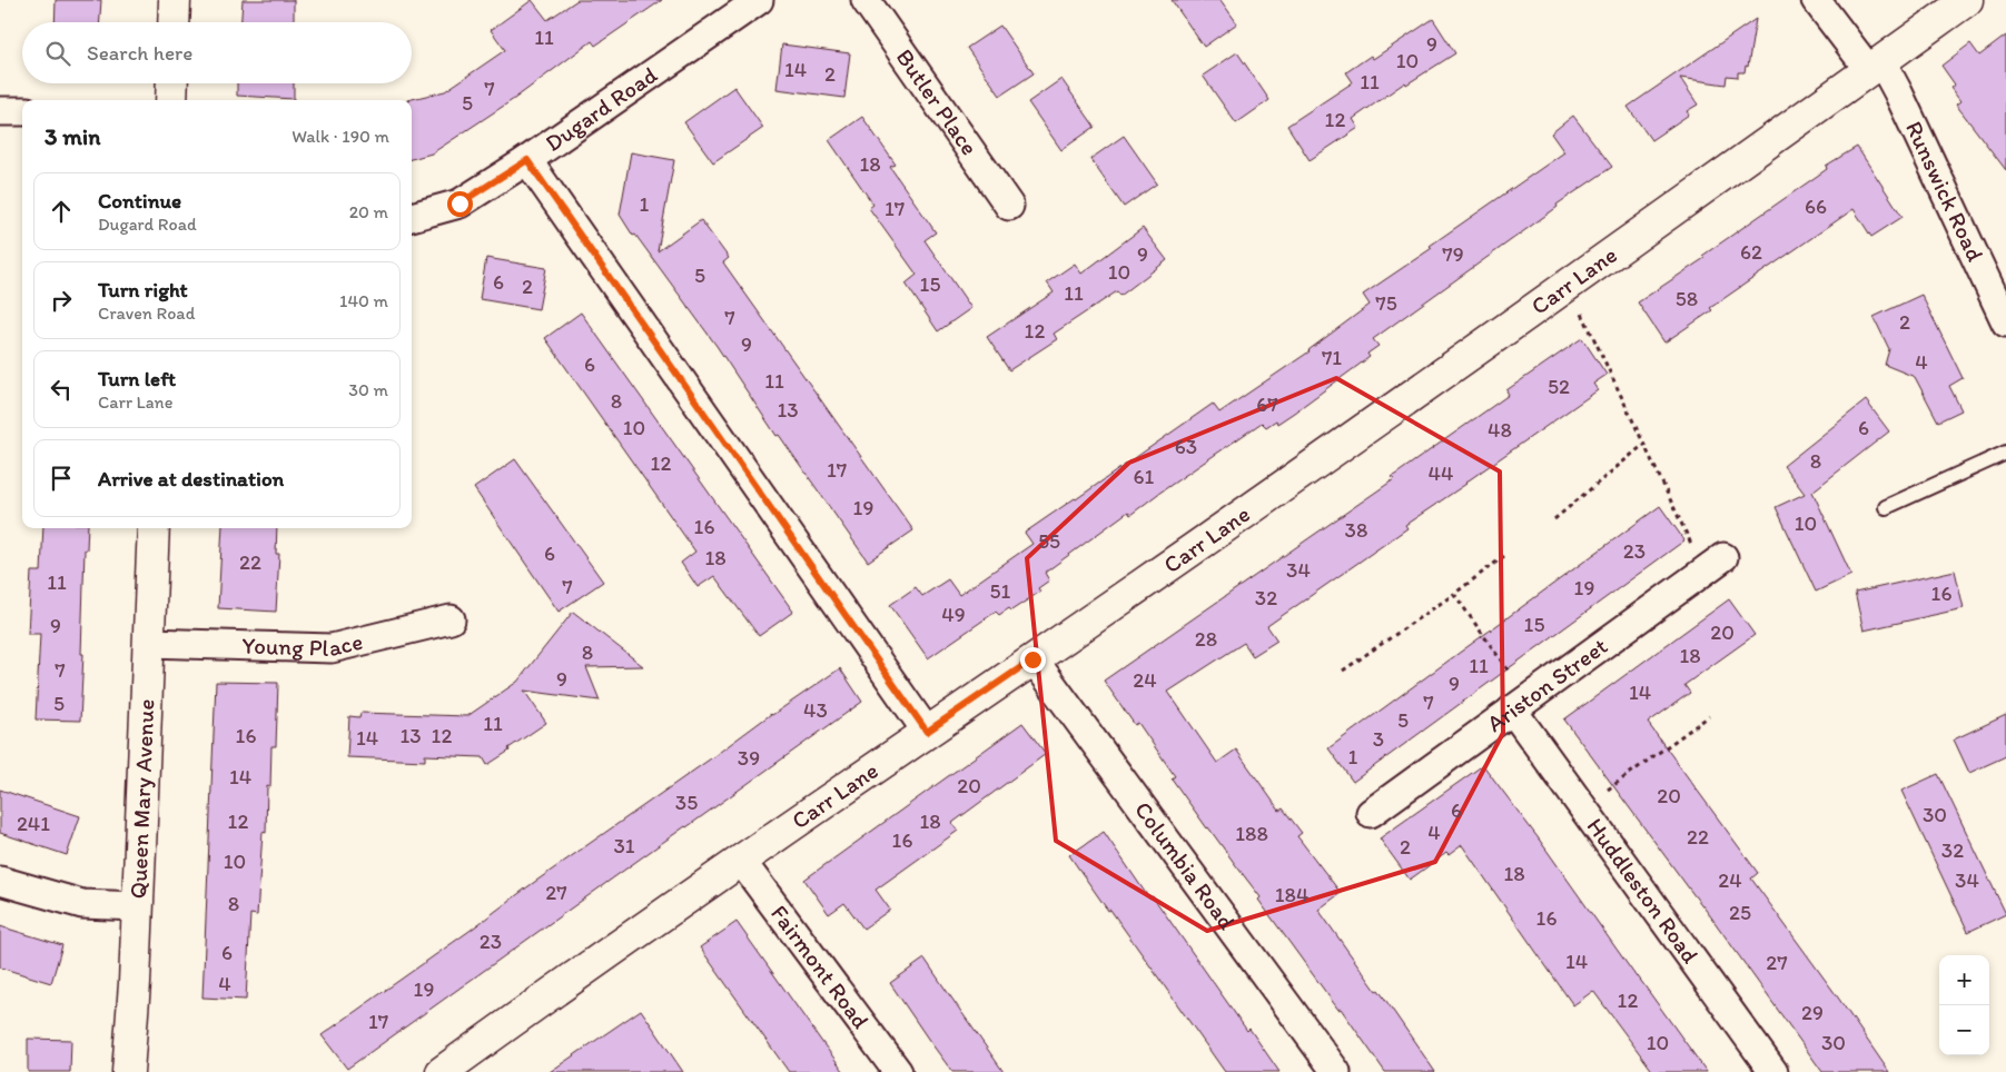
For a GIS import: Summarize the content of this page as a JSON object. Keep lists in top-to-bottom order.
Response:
{
  "streets": {
    "street": [
      "Butler Place",
      "Dugard Road",
      "Runswick Road",
      "Carr Lane",
      "Young Place",
      "Ariston Street",
      "Queen Mary Avenue",
      "Columbia Road",
      "Huddleston Road",
      "Fairmont Road"
    ]
  },
  "crossings": [
    ["Runswick Road", "Carr Lane"],
    ["Carr Lane", "Columbia Road"],
    ["Carr Lane", "Fairmont Road"],
    ["Young Place", "Queen Mary Avenue"],
    ["Ariston Street", "Huddleston Road"]
  ],
  "house_numbers": [
    "11",
    "9",
    "10",
    "14",
    "2",
    "11",
    "7",
    "5",
    "12",
    "18",
    "1",
    "66",
    "17",
    "62",
    "9",
    "79",
    "10",
    "5",
    "6",
    "15",
    "2",
    "11",
    "58",
    "75",
    "7",
    "2",
    "12",
    "9",
    "71",
    "4",
    "6",
    "11",
    "52",
    "8",
    "67",
    "13",
    "10",
    "6",
    "48",
    "63",
    "8",
    "12",
    "17",
    "44",
    "61",
    "19",
    "10",
    "16",
    "38",
    "55",
    "23",
    "6",
    "18",
    "22",
    "34",
    "11",
    "7",
    "19",
    "51",
    "16",
    "32",
    "49",
    "15",
    "9",
    "20",
    "28",
    "8",
    "18",
    "11",
    "7",
    "9",
    "24",
    "9",
    "14",
    "7",
    "5",
    "43",
    "5",
    "11",
    "16",
    "13",
    "12",
    "14",
    "3",
    "1",
    "39",
    "14",
    "20",
    "20",
    "35",
    "6",
    "30",
    "12",
    "18",
    "241",
    "4",
    "188",
    "22",
    "16",
    "31",
    "2",
    "32",
    "10",
    "18",
    "24",
    "34",
    "27",
    "184",
    "8",
    "25",
    "16",
    "23",
    "6",
    "14",
    "27",
    "4",
    "19",
    "12",
    "29",
    "17",
    "10",
    "30"
  ],
  "page": {
    "search": "Search here",
    "heading": ["3 min", "Walk · 190 m"],
    "list": [
      ["Continue", "Dugard Road", "20 m"],
      ["Turn right", "Craven Road", "140 m"],
      ["Turn left", "Carr Lane", "30 m"],
      "Arrive at destination"
    ],
    "map_buttons": ["+", "−"]
  }
}
